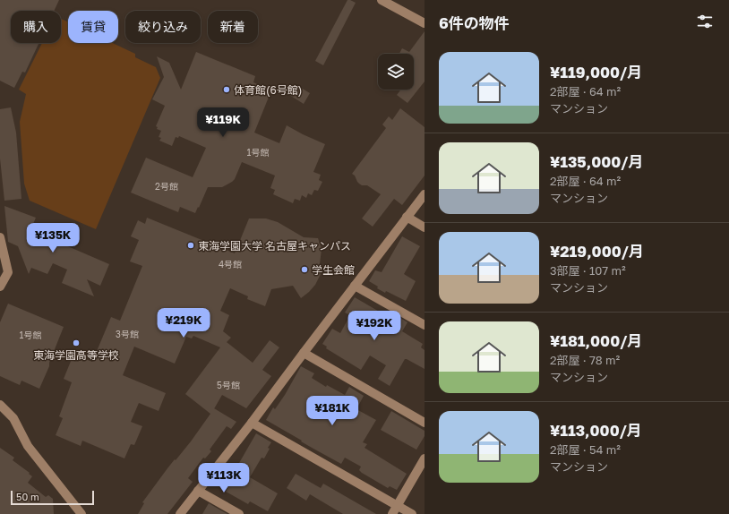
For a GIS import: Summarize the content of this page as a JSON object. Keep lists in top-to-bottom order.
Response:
{
  "places": [
    "体育館(6号館)",
    "東海学園大学 名古屋キャンパス",
    "学生会館",
    "東海学園高等学校"
  ],
  "house_numbers": [
    "1号館",
    "2号館",
    "4号館",
    "3号館",
    "1号館",
    "5号館"
  ],
  "scale_bar": "50 m",
  "page": {
    "heading": "6件の物件",
    "chip": [
      "購入",
      "賃貸",
      "絞り込み",
      "新着"
    ],
    "list": [
      {
        "name": "¥119,000/月",
        "note": "2部屋 · 64 m² · マンション"
      },
      {
        "name": "¥135,000/月",
        "note": "2部屋 · 64 m² · マンション"
      },
      {
        "name": "¥219,000/月",
        "note": "3部屋 · 107 m² · マンション"
      },
      {
        "name": "¥181,000/月",
        "note": "2部屋 · 78 m² · マンション"
      },
      {
        "name": "¥113,000/月",
        "note": "2部屋 · 54 m² · マンション"
      }
    ],
    "price": [
      "¥119K",
      "¥135K",
      "¥219K",
      "¥192K",
      "¥181K",
      "¥113K"
    ],
    "scale": "50 m"
  }
}
